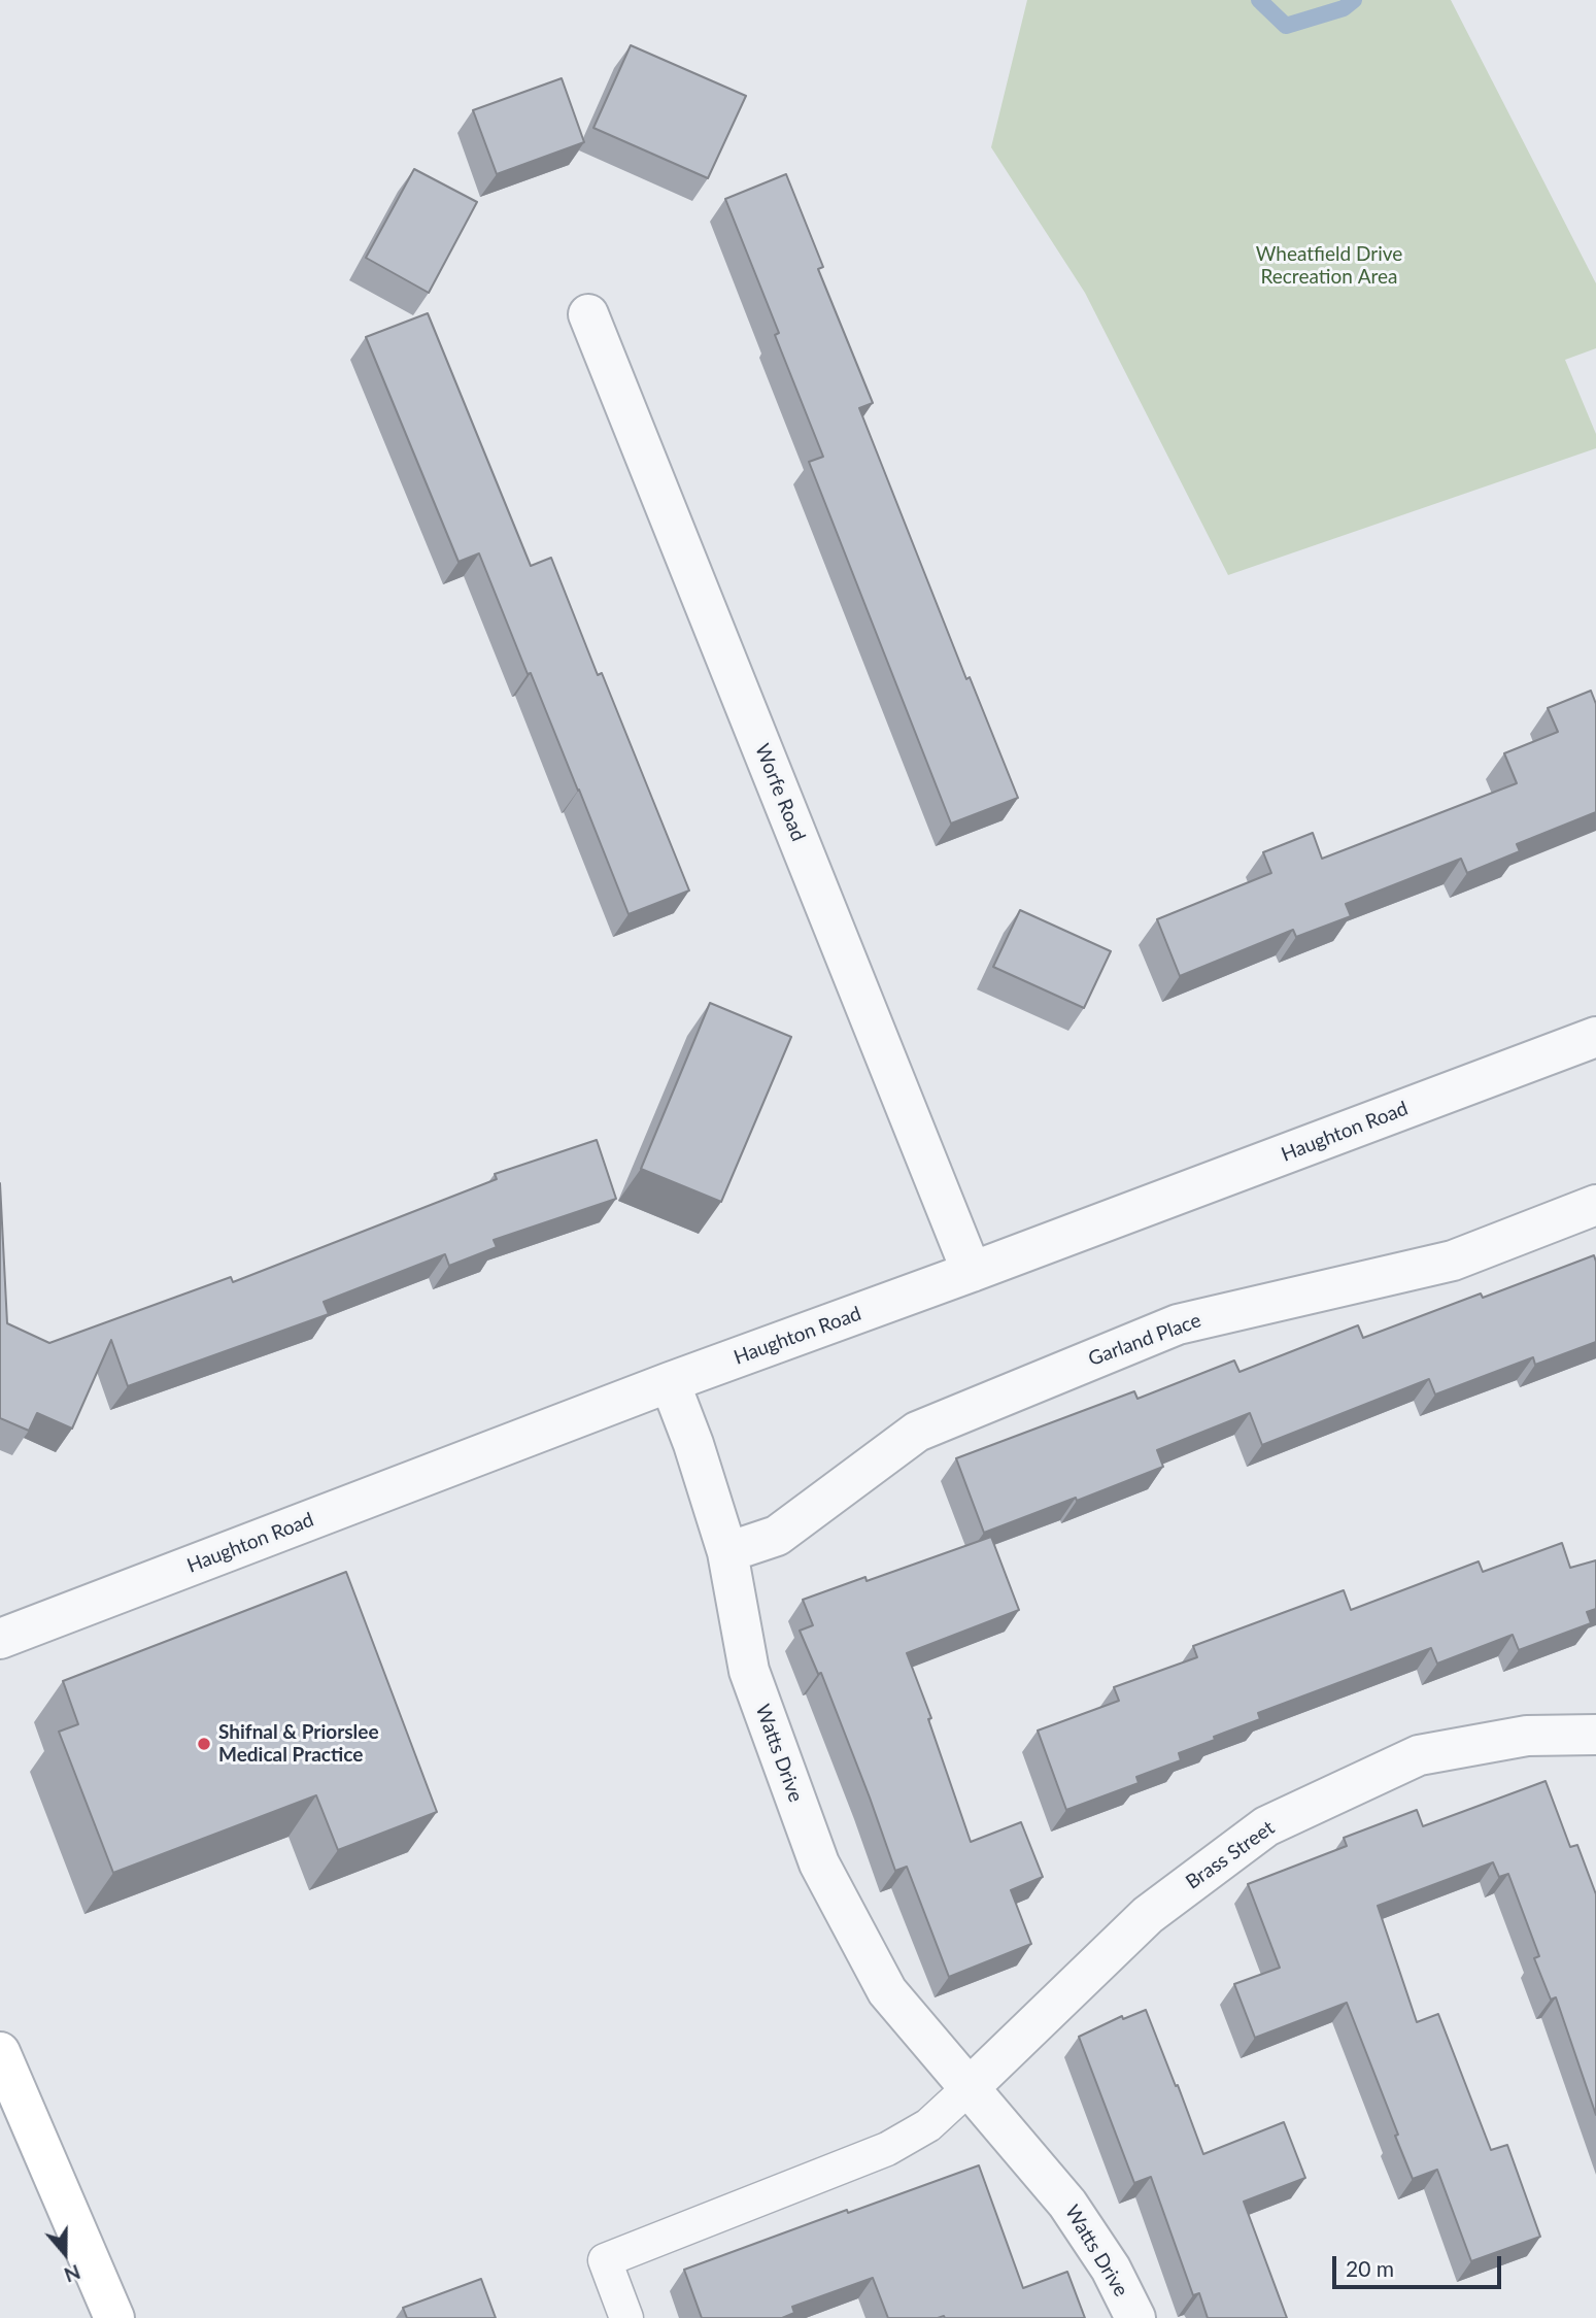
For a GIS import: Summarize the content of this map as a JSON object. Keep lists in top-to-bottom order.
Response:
{
  "streets": {
    "street": [
      "Worfe Road",
      "Haughton Road",
      "Garland Place",
      "Watts Drive",
      "Brass Street"
    ]
  },
  "crossings": [
    ["Worfe Road", "Haughton Road"],
    ["Haughton Road", "Watts Drive"],
    ["Garland Place", "Watts Drive"],
    ["Watts Drive", "Brass Street"]
  ],
  "parks": ["Wheatfield Drive Recreation Area"],
  "places": ["Shifnal & Priorslee Medical Practice"],
  "scale_bar": "20 m",
  "north": "bottom"
}
